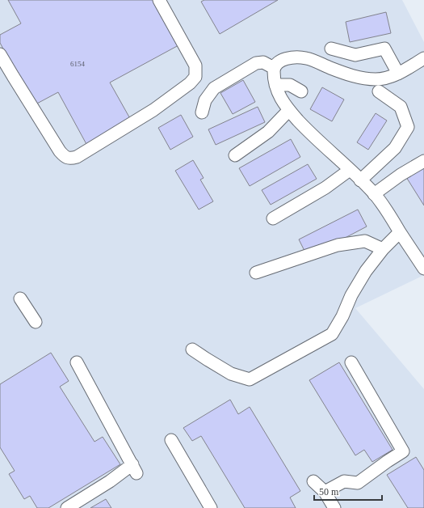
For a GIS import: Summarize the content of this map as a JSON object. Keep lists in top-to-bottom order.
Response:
{
  "house_numbers": ["6154"],
  "scale_bar": "50 m"
}
